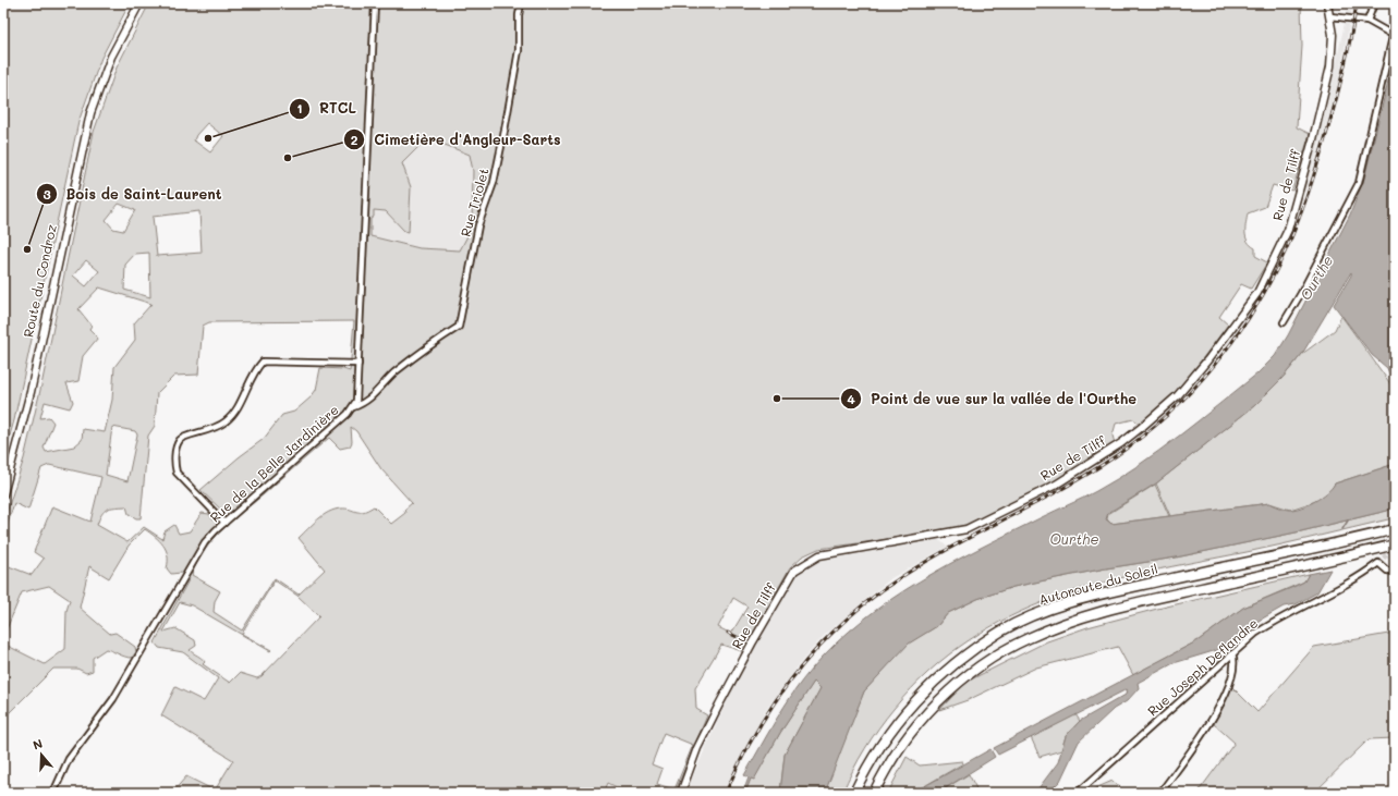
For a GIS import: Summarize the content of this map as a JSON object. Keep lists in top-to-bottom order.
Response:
{
  "streets": {
    "highway": ["Autoroute du Soleil"],
    "main road": ["Rue de Tilff", "Route du Condroz"],
    "street": ["Rue Triolet", "Rue de la Belle Jardinière", "Rue Joseph Deflandre"]
  },
  "crossings": [
    ["Rue Triolet", "Rue de la Belle Jardinière"]
  ],
  "water": ["Ourthe"],
  "places": [
    "RTCL",
    "Cimetière d'Angleur-Sarts",
    "Bois de Saint-Laurent",
    "Point de vue sur la vallée de l'Ourthe"
  ],
  "north": "top"
}
